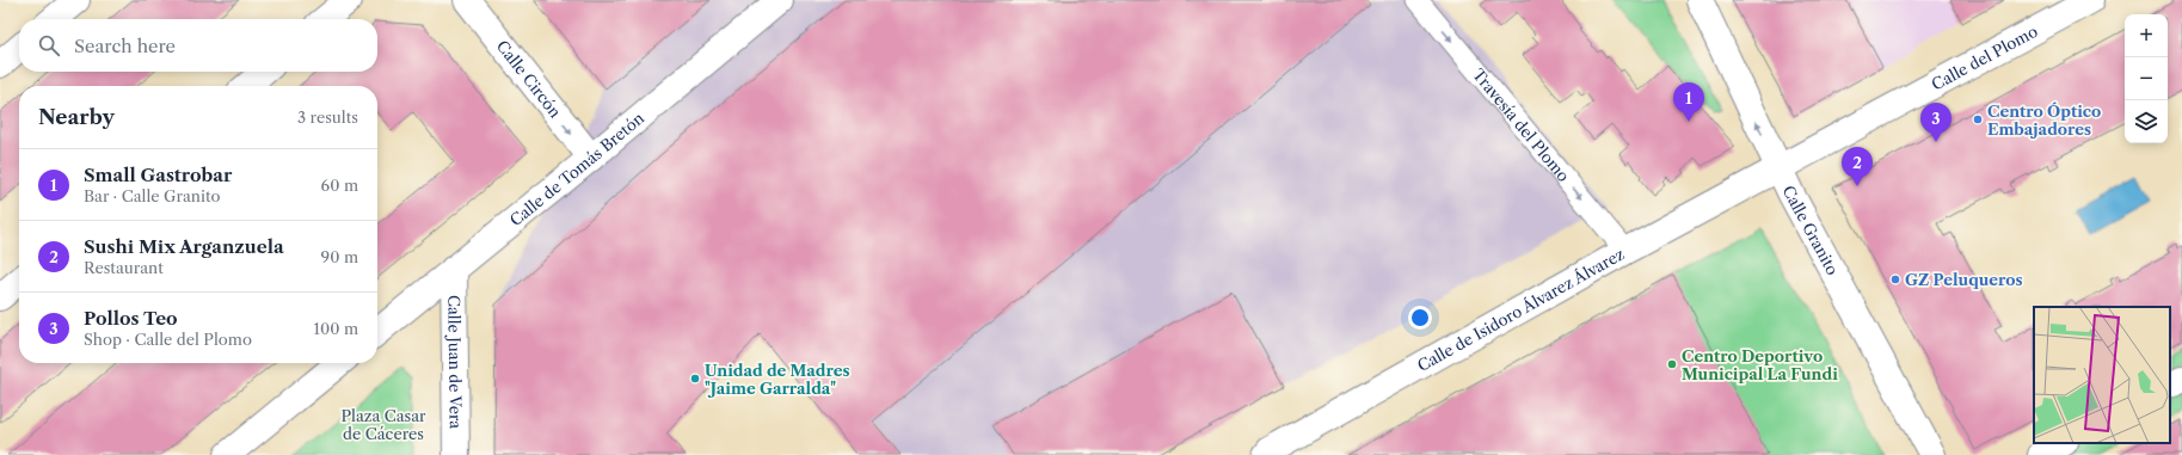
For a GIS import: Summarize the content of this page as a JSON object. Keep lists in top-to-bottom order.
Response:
{
  "streets": {
    "street": [
      "Calle del Plomo",
      "Calle Circón",
      "Calle de Tomás Bretón",
      "Calle Granito",
      "Calle de Isidoro Álvarez Álvarez",
      "Calle Juan de Vera"
    ],
    "lane": ["Travesía del Plomo"]
  },
  "crossings": [
    ["Calle del Plomo", "Calle Granito"],
    ["Calle del Plomo", "Calle de Isidoro Álvarez Álvarez"],
    ["Calle Circón", "Calle de Tomás Bretón"],
    ["Travesía del Plomo", "Calle de Isidoro Álvarez Álvarez"],
    ["Calle de Tomás Bretón", "Calle Juan de Vera"],
    ["Calle Granito", "Calle de Isidoro Álvarez Álvarez"]
  ],
  "one_way": ["Calle Circón", "Travesía del Plomo", "Calle Granito"],
  "parks": ["Plaza Casar de Cáceres"],
  "places": [
    "Centro Óptico Embajadores",
    "GZ Peluqueros",
    "Centro Deportivo Municipal La Fundi",
    "Unidad de Madres \"Jaime Garralda\""
  ],
  "page": {
    "map_buttons": ["+", "−"],
    "search": "Search here",
    "pins": ["1", "3", "2"],
    "heading": ["Nearby", "3 results"],
    "list": [
      {
        "mark": "1",
        "name": "Small Gastrobar",
        "note": "Bar · Calle Granito",
        "value": "60 m"
      },
      {
        "mark": "2",
        "name": "Sushi Mix Arganzuela",
        "note": "Restaurant",
        "value": "90 m"
      },
      {
        "mark": "3",
        "name": "Pollos Teo",
        "note": "Shop · Calle del Plomo",
        "value": "100 m"
      }
    ]
  }
}
